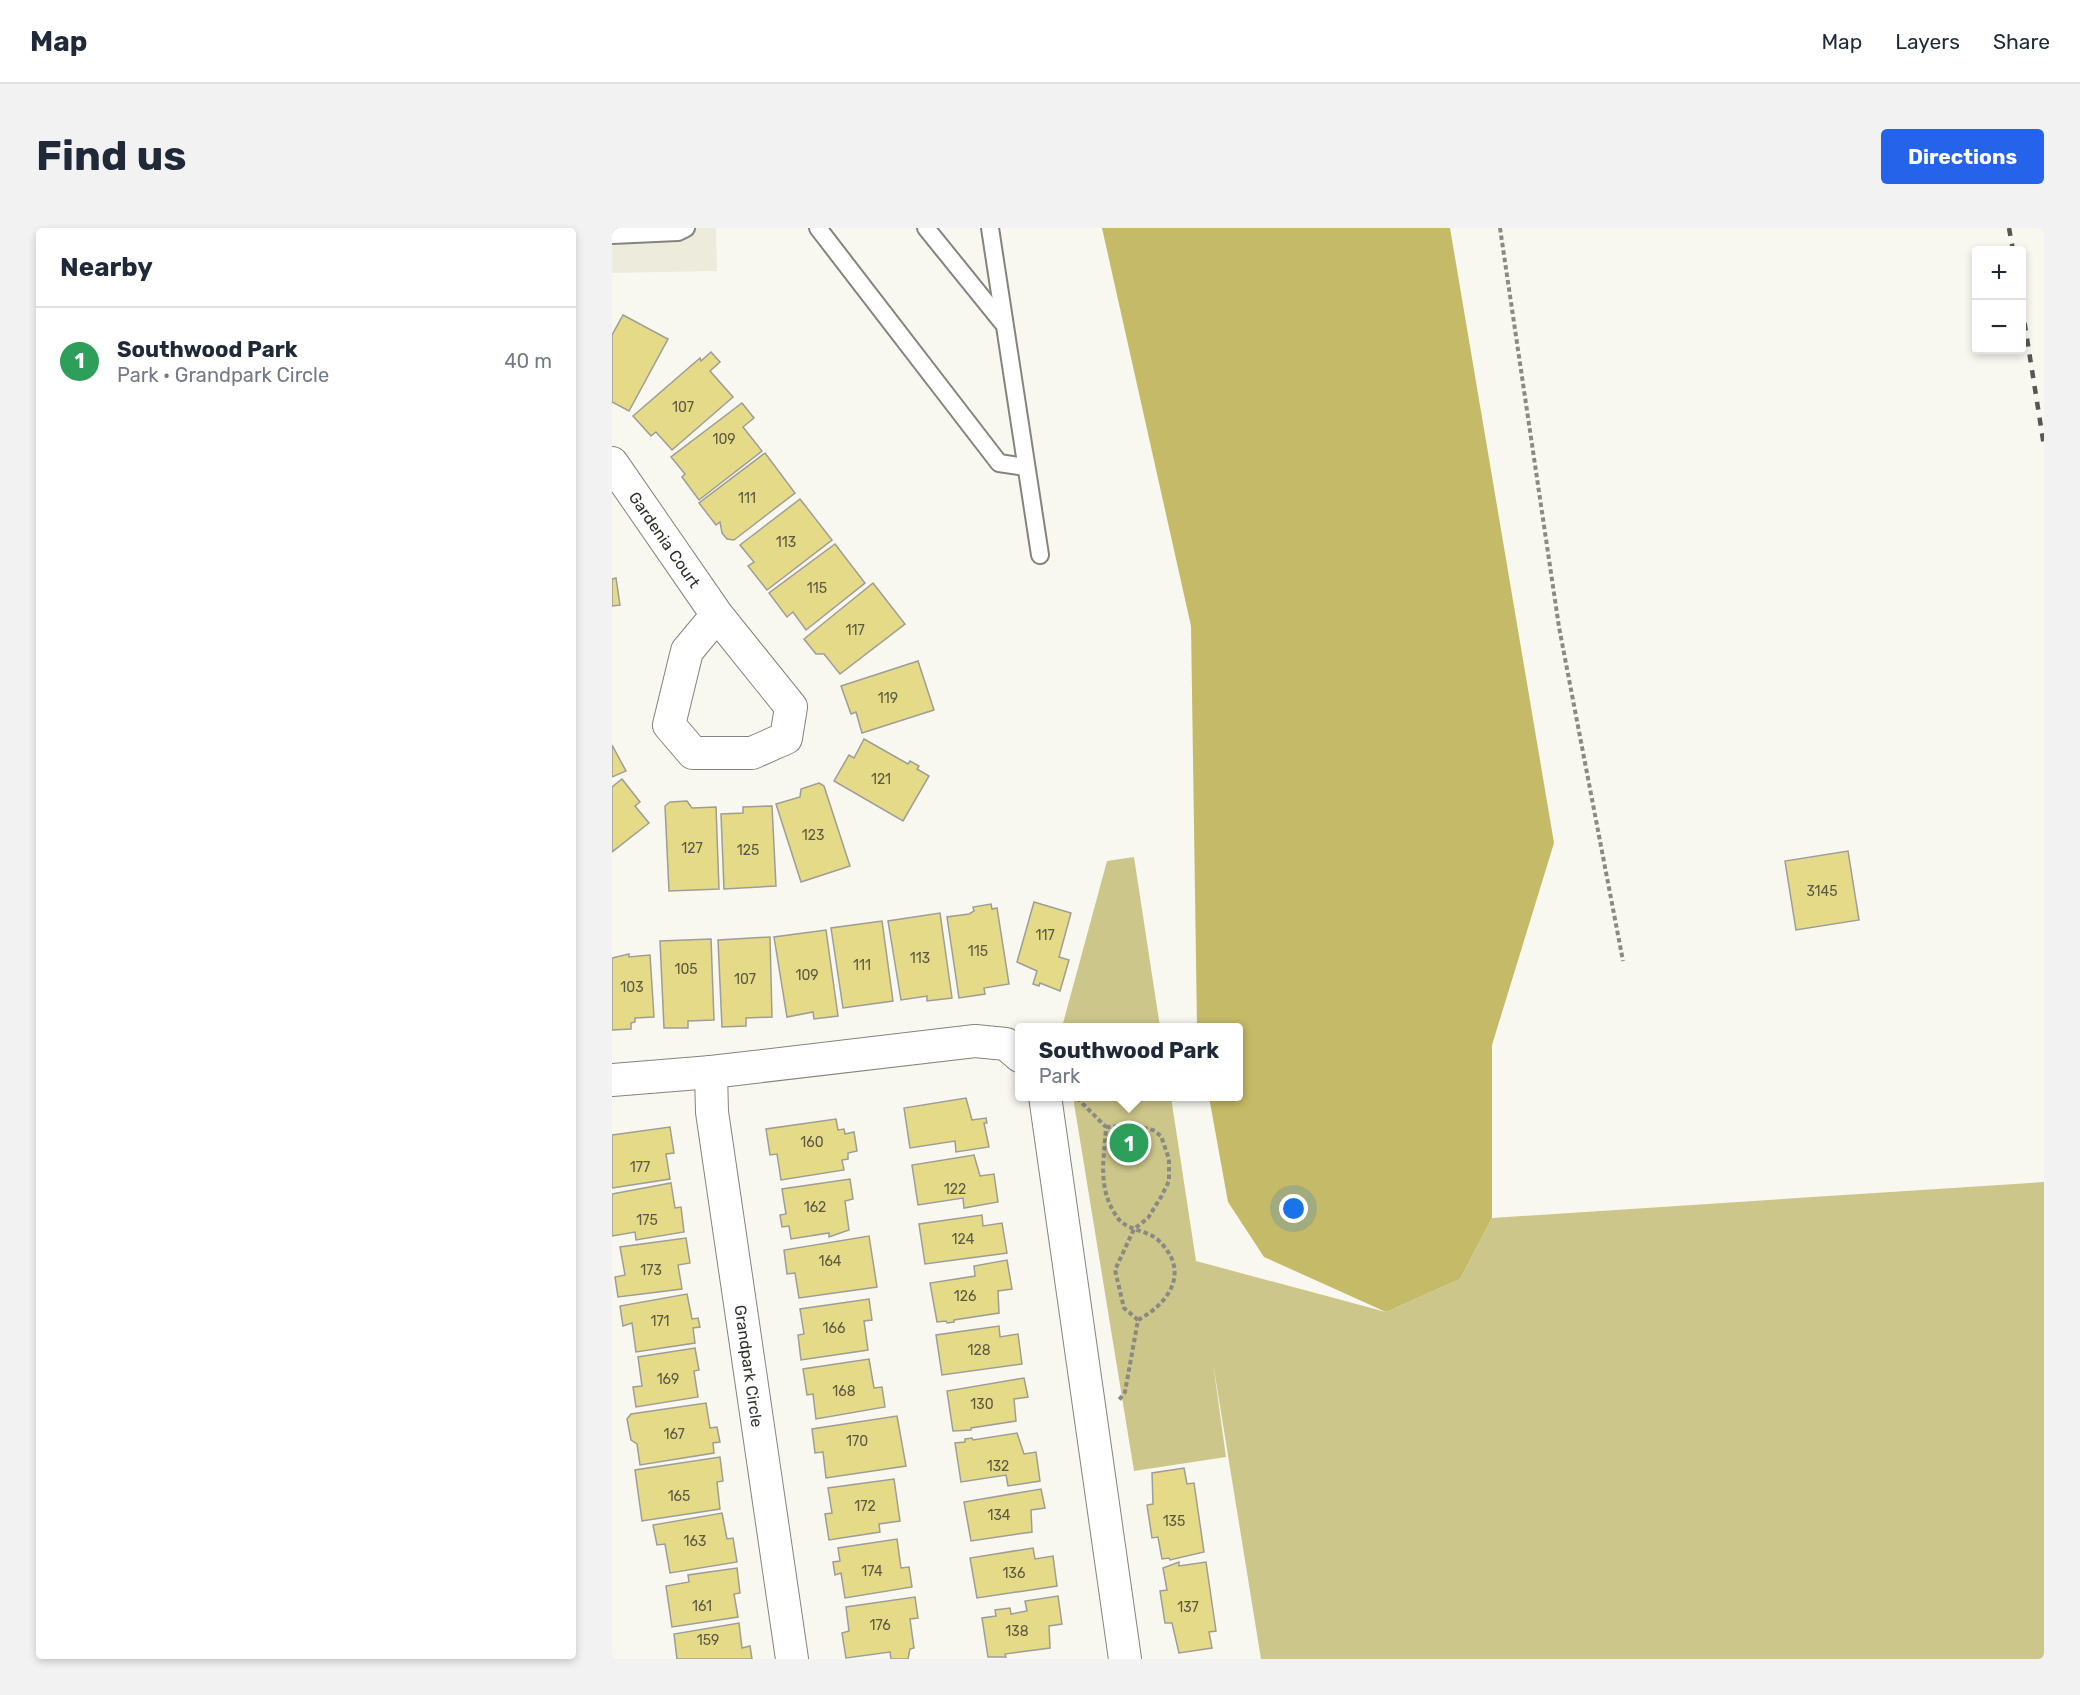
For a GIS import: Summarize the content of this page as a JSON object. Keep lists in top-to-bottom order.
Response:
{
  "streets": {
    "street": ["Gardenia Court", "Grandpark Circle"]
  },
  "house_numbers": [
    "107",
    "109",
    "111",
    "113",
    "115",
    "117",
    "119",
    "121",
    "123",
    "127",
    "125",
    "3145",
    "117",
    "115",
    "113",
    "111",
    "105",
    "109",
    "107",
    "103",
    "160",
    "177",
    "122",
    "162",
    "175",
    "124",
    "164",
    "173",
    "126",
    "171",
    "166",
    "128",
    "169",
    "168",
    "130",
    "167",
    "170",
    "132",
    "165",
    "172",
    "134",
    "135",
    "163",
    "174",
    "136",
    "161",
    "137",
    "176",
    "138",
    "159"
  ],
  "page": {
    "header": "Map",
    "nav": ["Map", "Layers", "Share"],
    "buttons": "Directions",
    "title": "Find us",
    "heading": "Nearby",
    "map_buttons": ["+", "−"],
    "list": [
      {
        "mark": "1",
        "name": "Southwood Park",
        "note": "Park · Grandpark Circle",
        "value": "40 m"
      }
    ],
    "popup": ["Southwood Park", "Park"],
    "pins": "1"
  }
}
